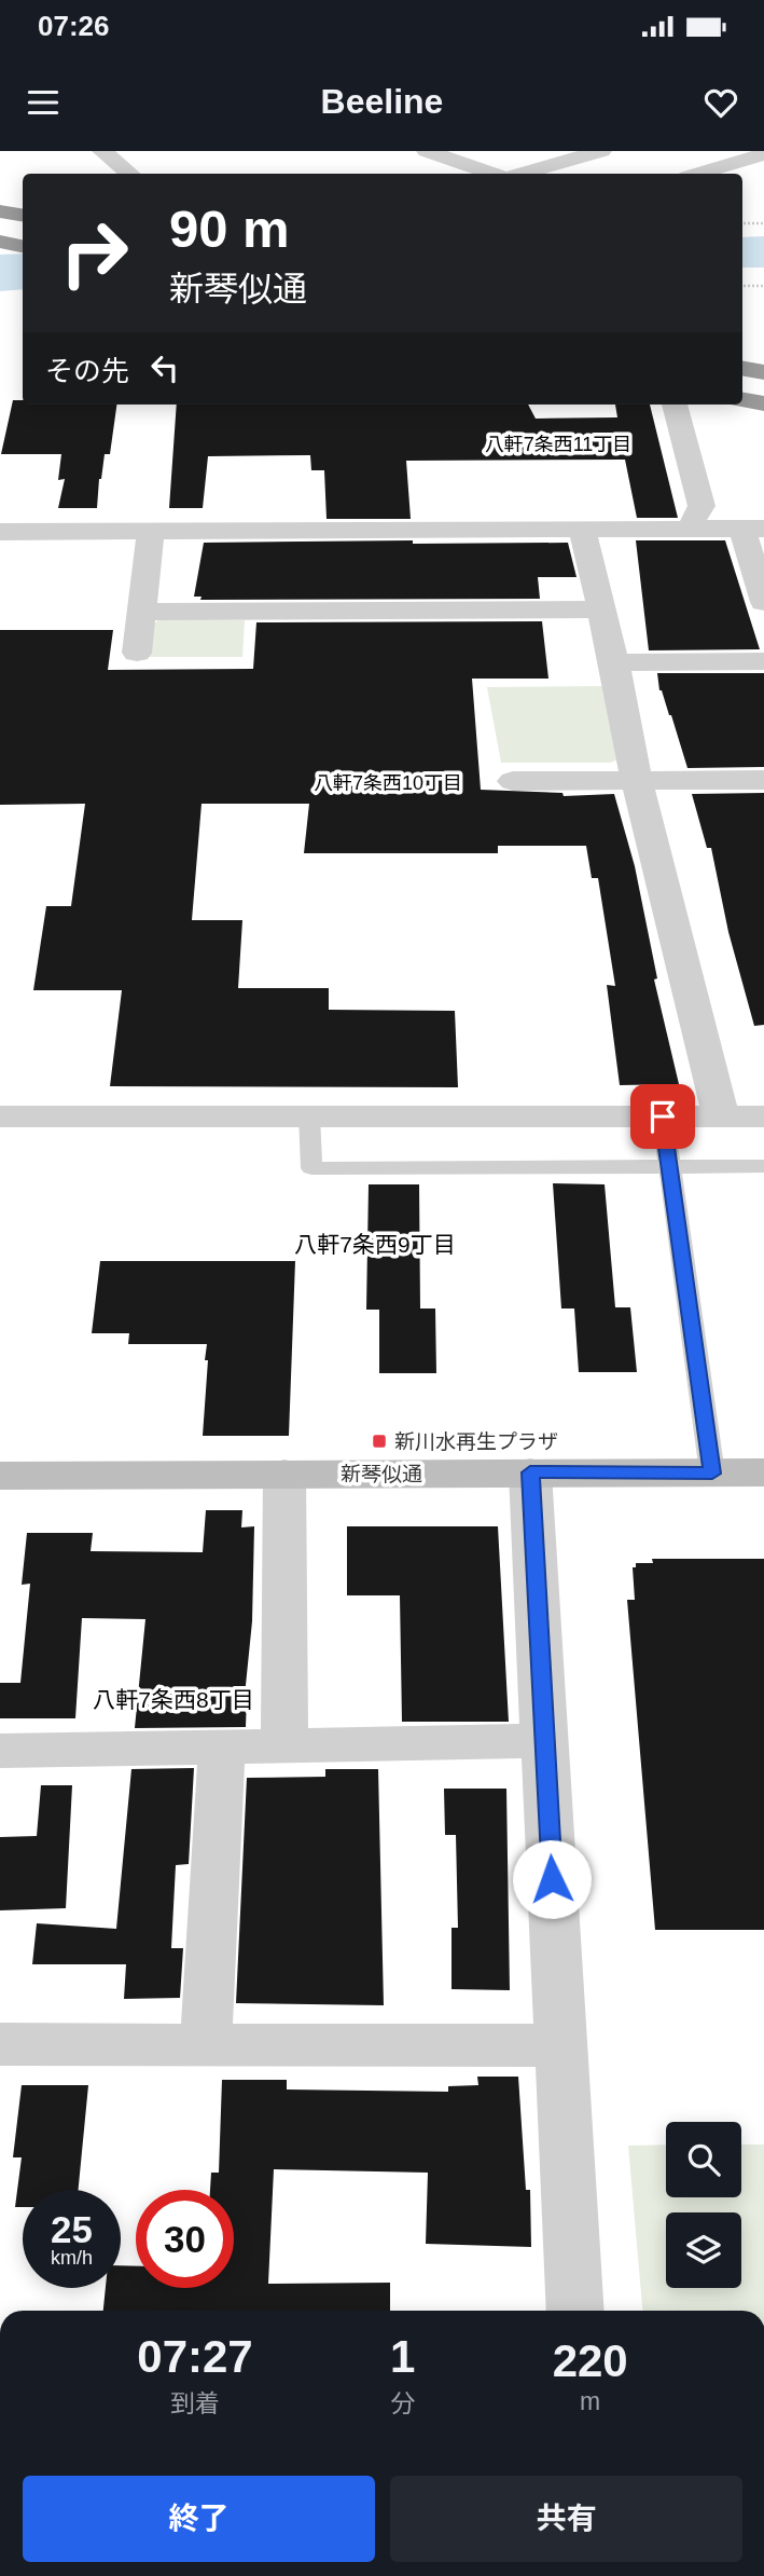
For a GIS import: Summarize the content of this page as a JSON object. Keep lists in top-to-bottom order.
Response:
{
  "streets": {
    "street": ["新琴似通"]
  },
  "districts": [
    "八軒7条西11丁目",
    "八軒7条西10丁目",
    "八軒7条西9丁目",
    "八軒7条西8丁目"
  ],
  "places": {
    "transit": ["新川水再生プラザ"]
  },
  "page": {
    "status": "07:26",
    "header": "Beeline",
    "turn": ["90 m", "新琴似通"],
    "then": "その先",
    "speed": "25 km/h",
    "limit": "30",
    "eta": [
      "07:27",
      "到着",
      "1",
      "分",
      "220",
      "m"
    ],
    "buttons": ["終了", "共有"]
  }
}
